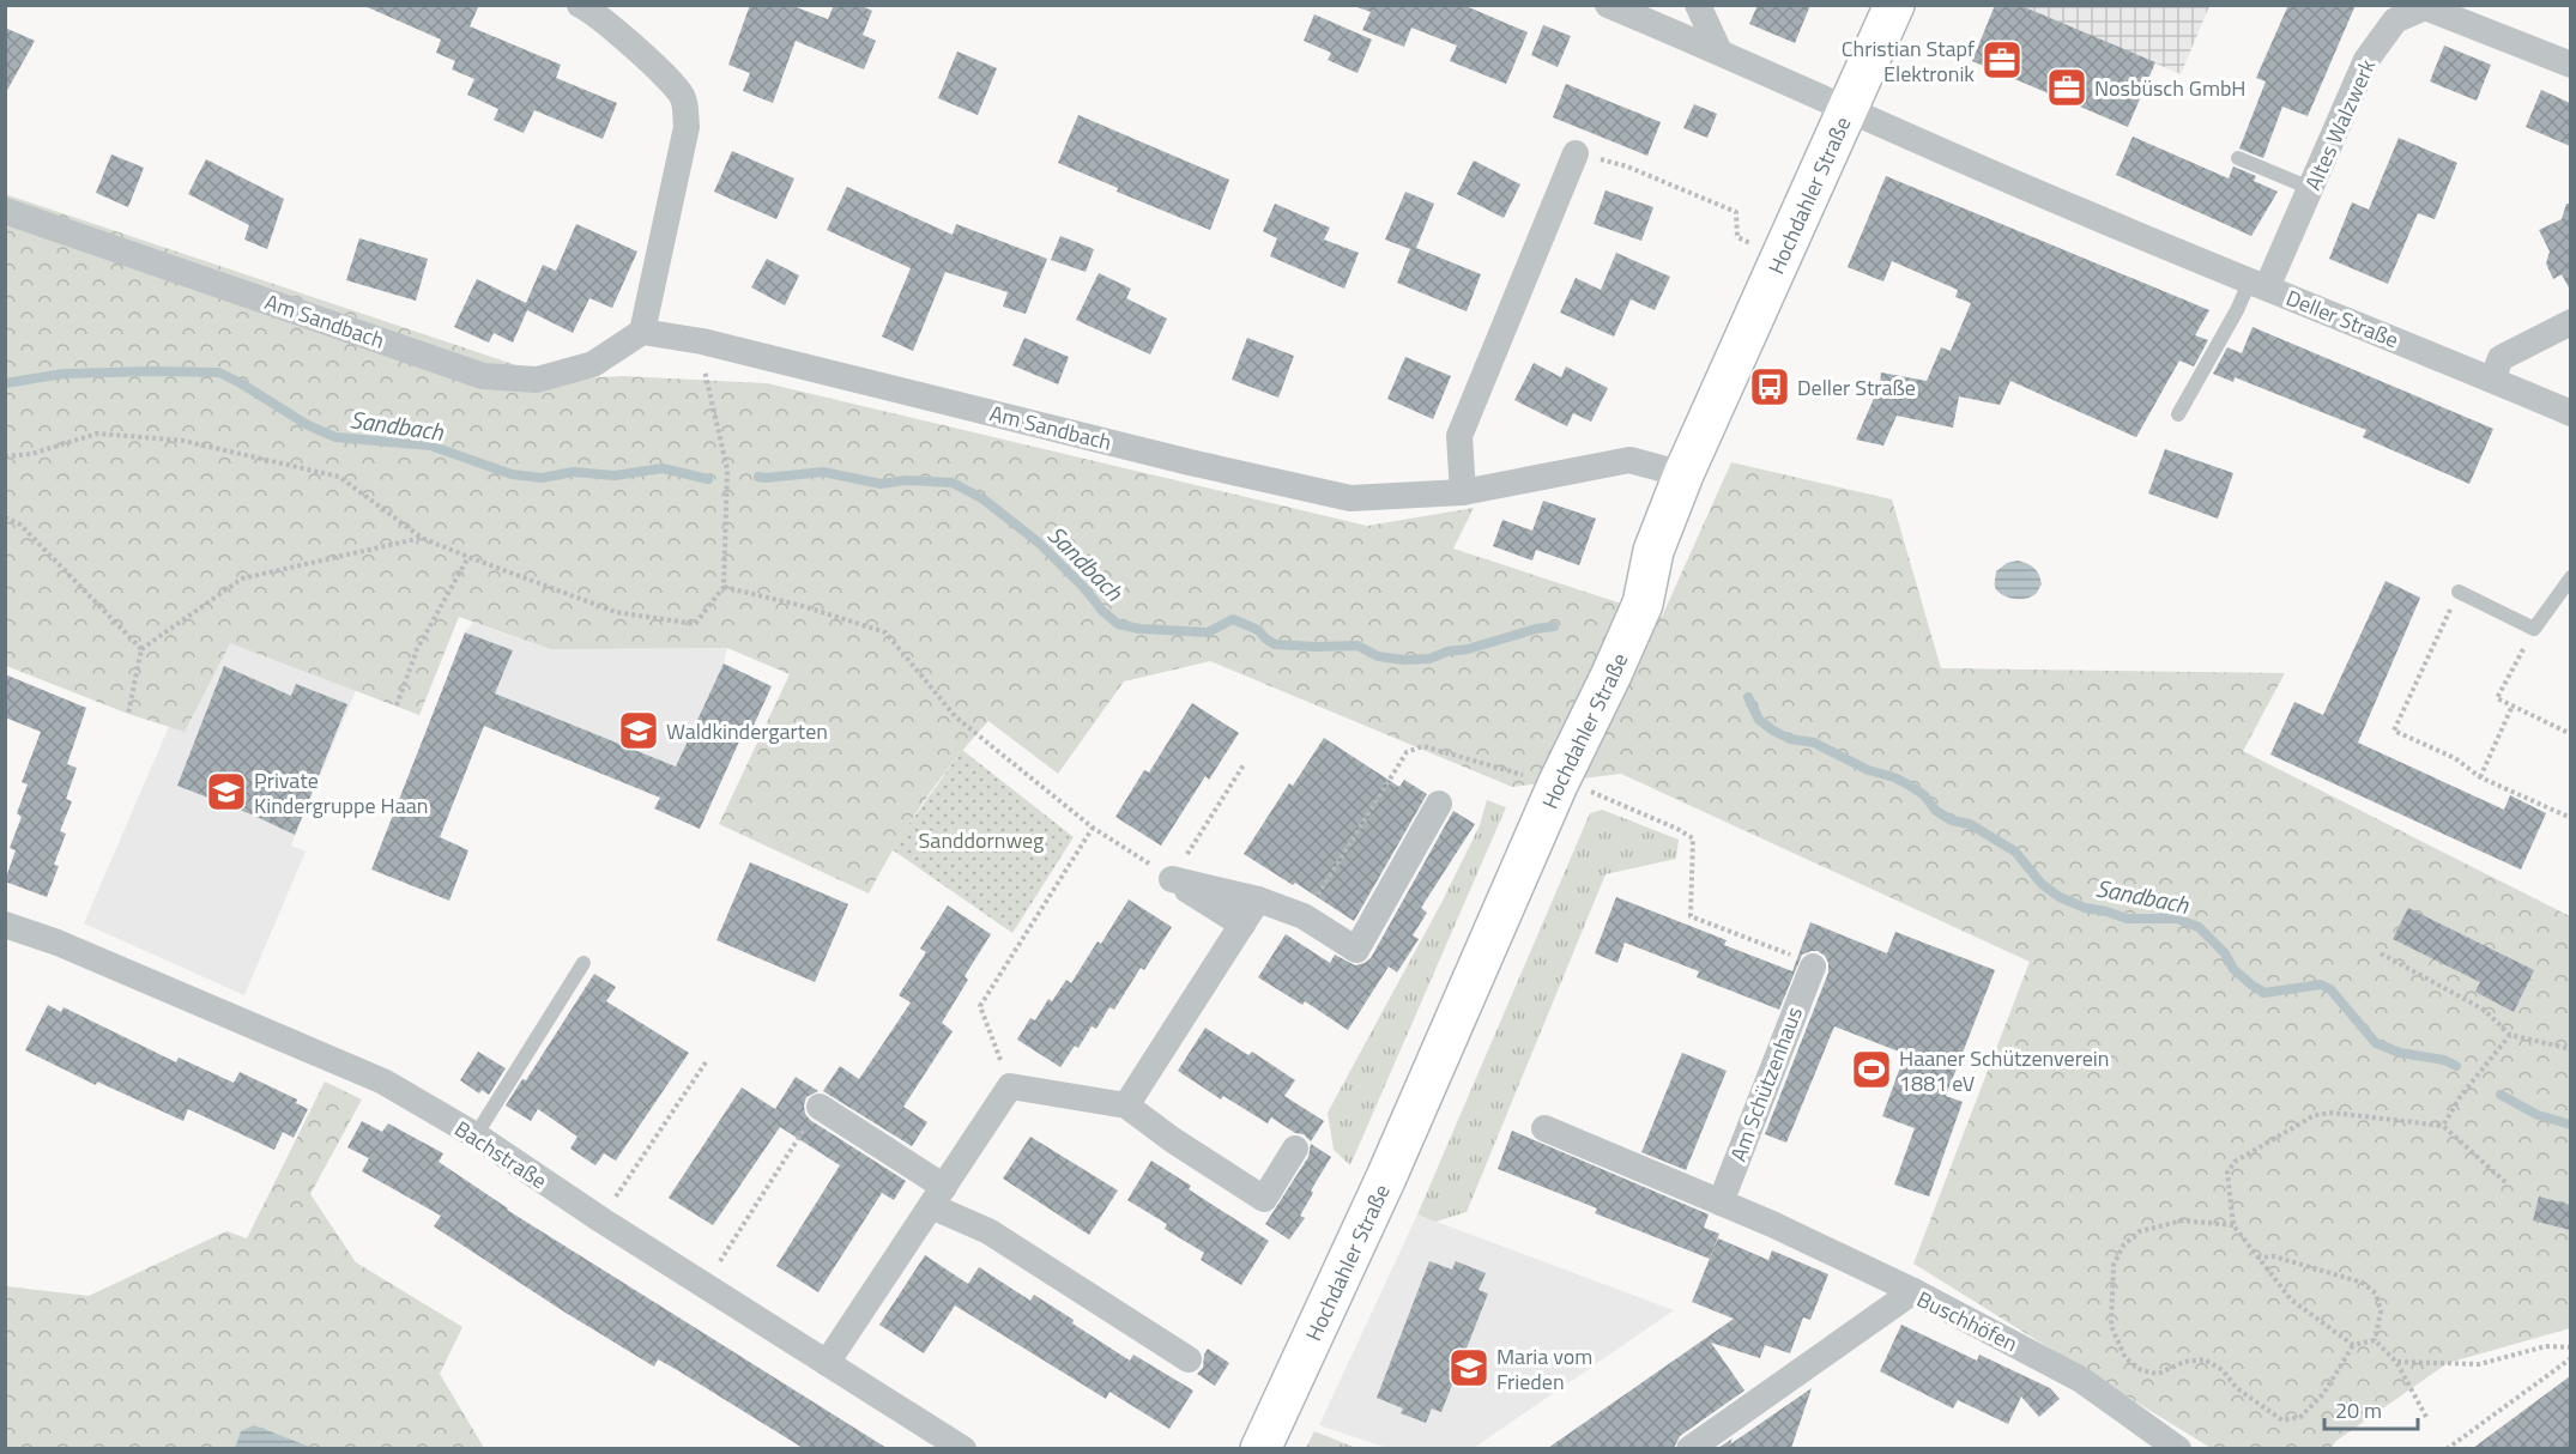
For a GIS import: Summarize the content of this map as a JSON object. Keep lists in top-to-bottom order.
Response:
{
  "streets": {
    "street": [
      "Altes Walzwerk",
      "Hochdahler Straße",
      "Deller Straße",
      "Am Sandbach",
      "Am Schützenhaus",
      "Bachstraße",
      "Buschhöfen"
    ]
  },
  "crossings": [
    ["Altes Walzwerk", "Deller Straße"],
    ["Hochdahler Straße", "Deller Straße"],
    ["Hochdahler Straße", "Am Sandbach"]
  ],
  "water": ["Sandbach"],
  "parks": ["Sanddornweg"],
  "places": {
    "office": ["Christian Stapf Elektronik", "Nosbüsch GmbH"],
    "bus stop": ["Deller Straße"],
    "school or university": ["Waldkindergarten", "Private Kindergruppe Haan", "Maria vom Frieden"],
    "sports": ["Haaner Schützenverein 1881 eV"]
  },
  "scale_bar": "20 m"
}
